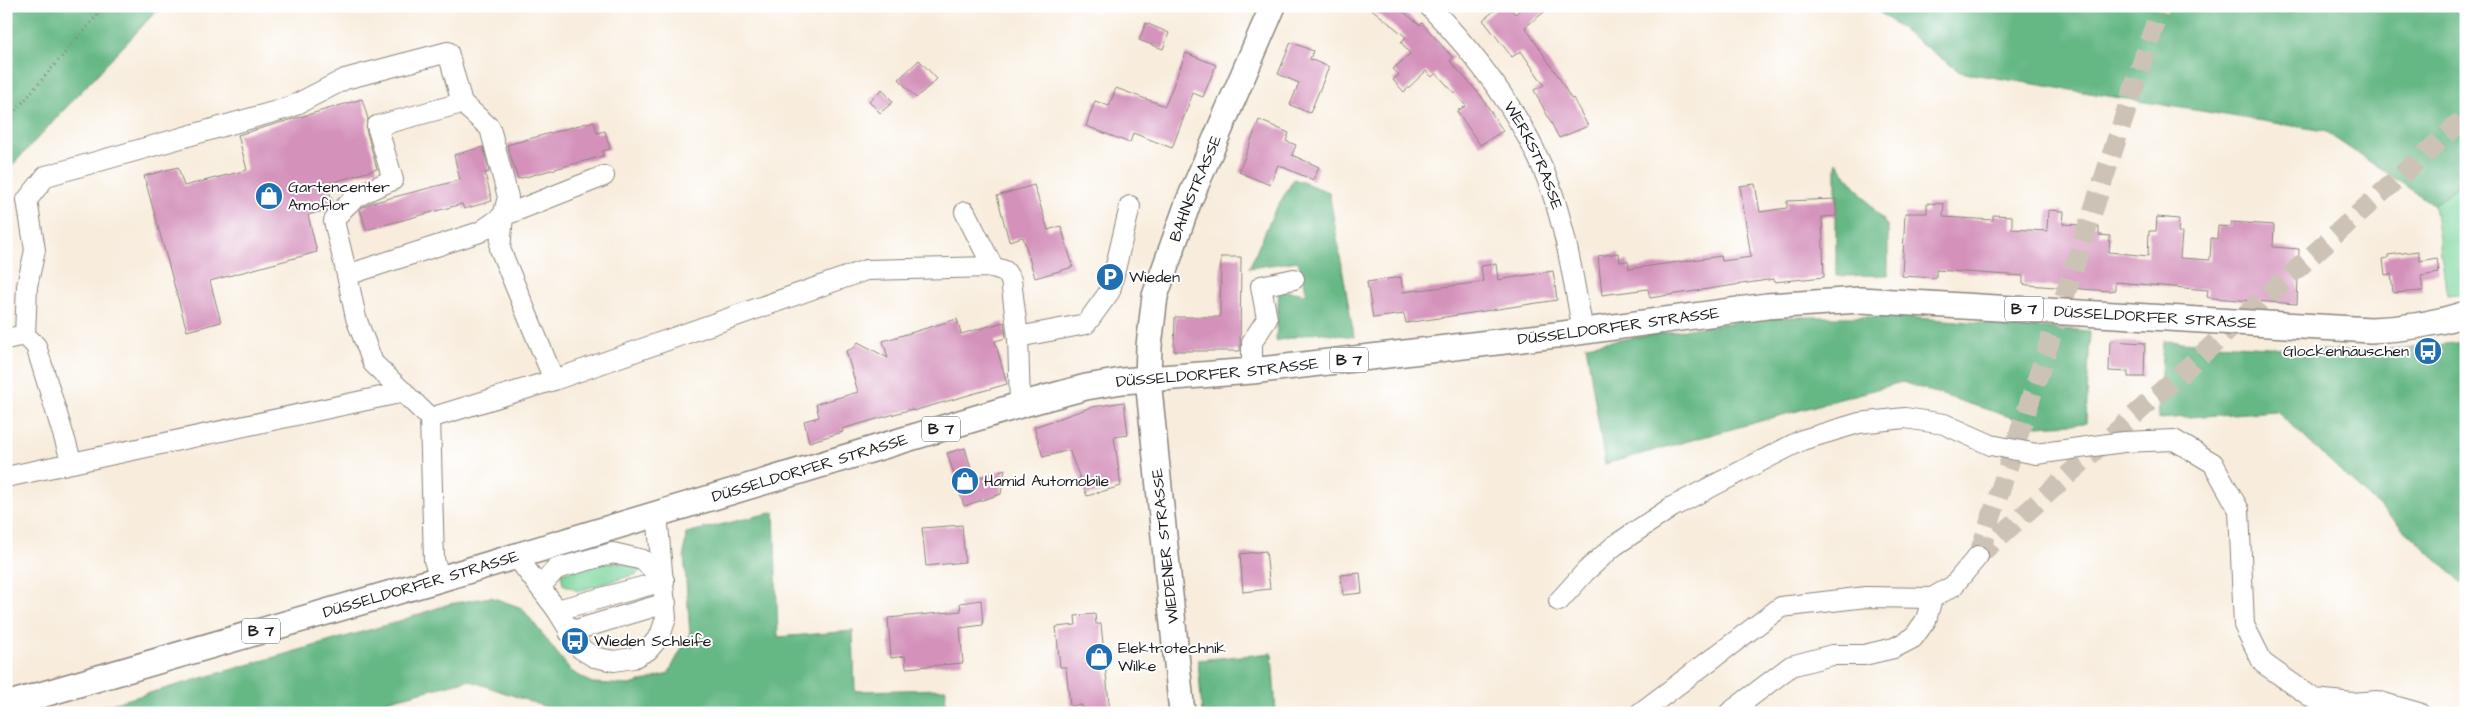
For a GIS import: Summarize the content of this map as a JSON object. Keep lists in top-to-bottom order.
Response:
{
  "streets": {
    "main road": [
      "BAHNSTRASSE",
      "B 7",
      "DÜSSELDORFER STRASSE",
      "WIEDENER STRASSE"
    ],
    "street": ["WERKSTRASSE"]
  },
  "crossings": [
    ["WERKSTRASSE", "DÜSSELDORFER STRASSE"],
    ["BAHNSTRASSE", "DÜSSELDORFER STRASSE"],
    ["BAHNSTRASSE", "WIEDENER STRASSE"],
    ["DÜSSELDORFER STRASSE", "WIEDENER STRASSE"]
  ],
  "places": {
    "shop": ["Gartencenter Amoflor", "Hamid Automobile", "Elektrotechnik Wilke"],
    "parking": ["Wieden"],
    "bus stop": ["Glockenhäuschen", "Wieden Schleife"]
  }
}
